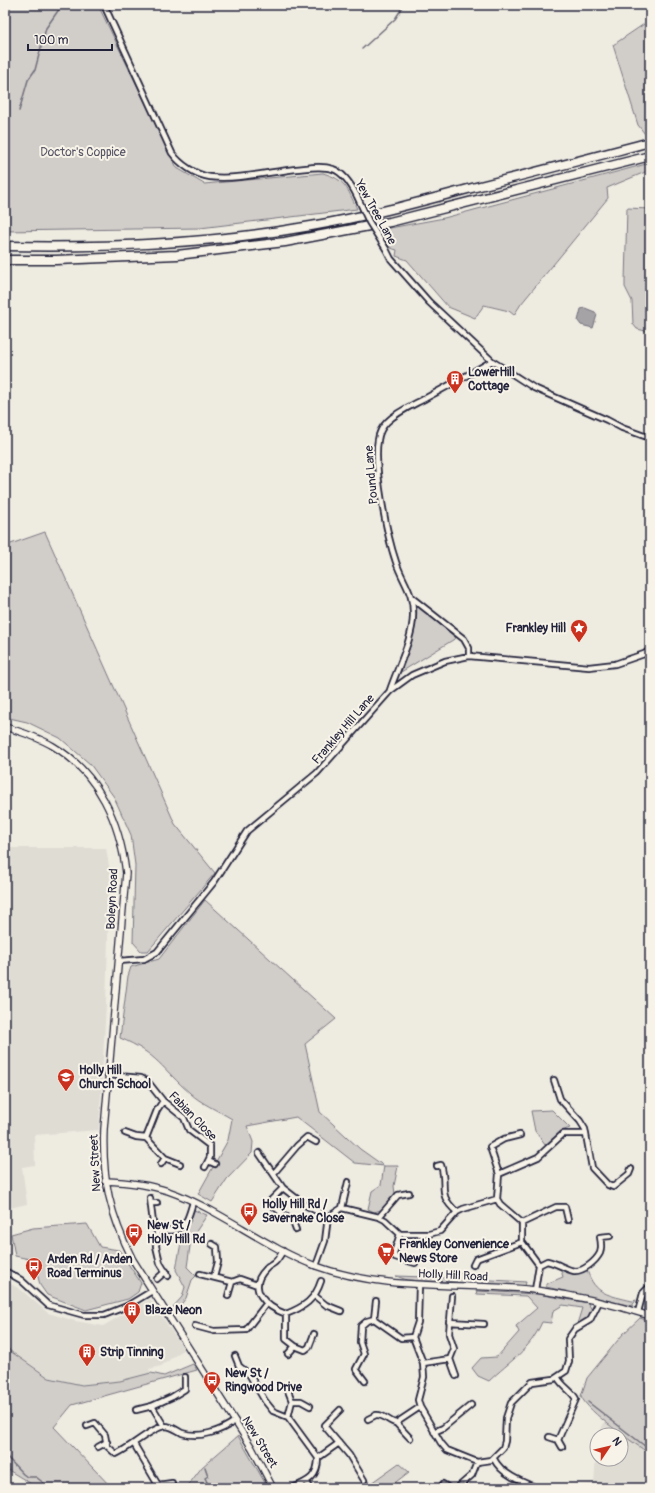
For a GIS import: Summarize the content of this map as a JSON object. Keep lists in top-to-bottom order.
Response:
{
  "streets": {
    "street": [
      "Yew Tree Lane",
      "Pound Lane",
      "Frankley Hill Lane",
      "Boleyn Road",
      "Fabian Close",
      "New Street",
      "Holly Hill Road"
    ]
  },
  "crossings": [
    ["Yew Tree Lane", "Pound Lane"],
    ["Pound Lane", "Frankley Hill Lane"],
    ["Frankley Hill Lane", "Boleyn Road"],
    ["Frankley Hill Lane", "New Street"],
    ["Boleyn Road", "New Street"],
    ["Fabian Close", "New Street"],
    ["New Street", "Holly Hill Road"]
  ],
  "parks": ["Doctor's Coppice"],
  "places": {
    "building": ["LowerHill Cottage", "Blaze Neon", "Strip Tinning"],
    "place": ["Frankley Hill"],
    "school or university": ["Holly Hill Church School"],
    "bus stop": [
      "Holly Hill Rd / Savernake Close",
      "New St / Holly Hill Rd",
      "Arden Rd / Arden Road Terminus",
      "New St / Ringwood Drive"
    ],
    "supermarket": ["Frankley Convenience News Store"]
  },
  "scale_bar": "100 m",
  "north": "top right"
}
